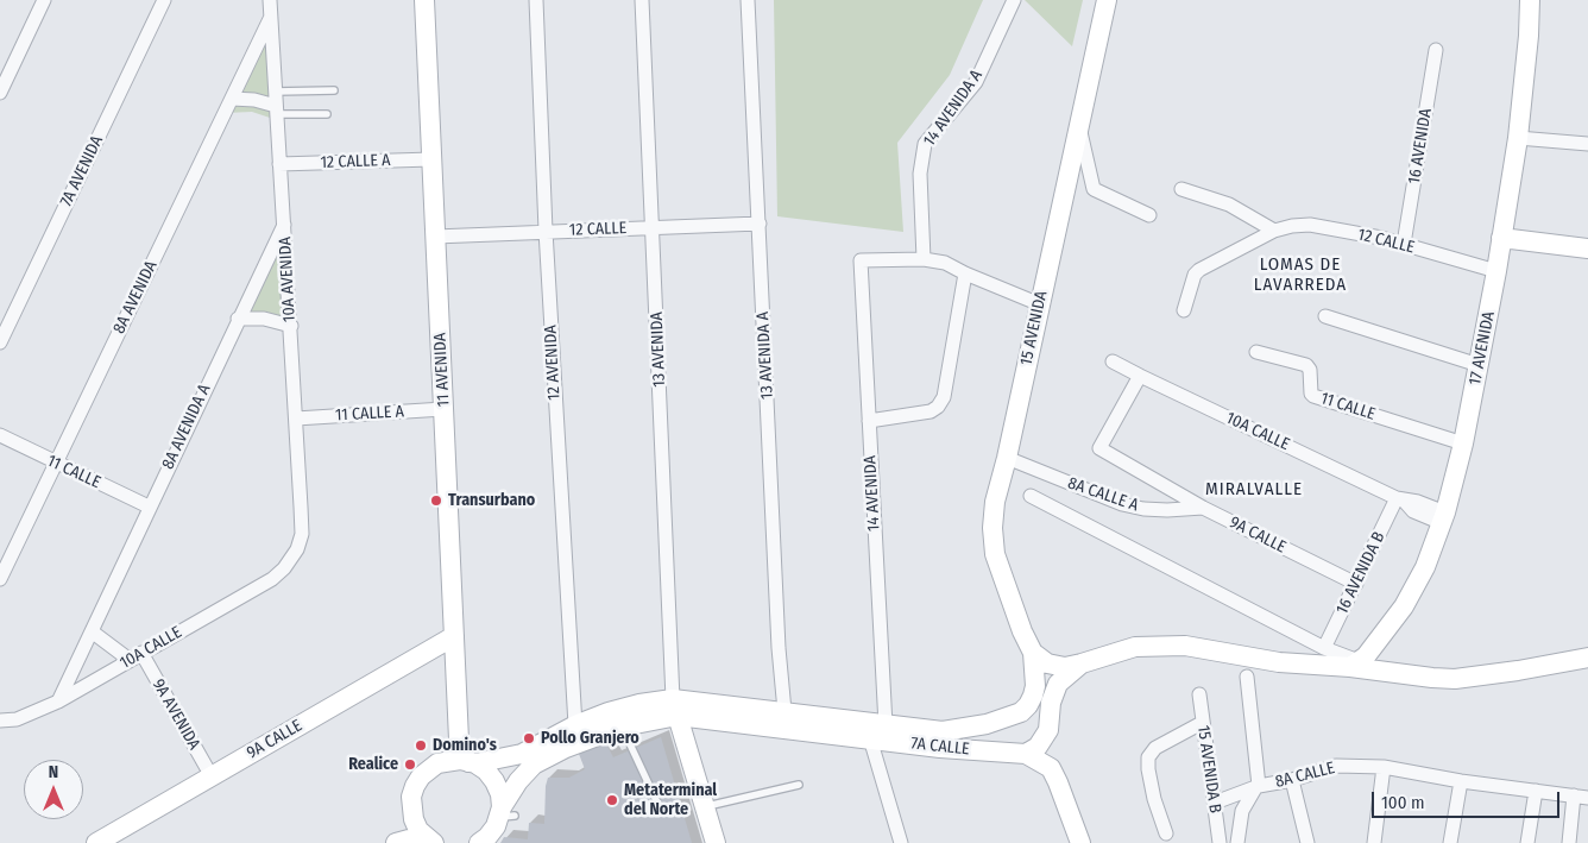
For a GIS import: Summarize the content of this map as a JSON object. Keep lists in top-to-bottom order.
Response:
{
  "streets": {
    "main road": [
      "15 AVENIDA",
      "17 AVENIDA",
      "13 AVENIDA",
      "11 AVENIDA",
      "9A CALLE",
      "7A CALLE"
    ],
    "street": [
      "14 AVENIDA A",
      "16 AVENIDA",
      "12 CALLE A",
      "7A AVENIDA",
      "12 CALLE",
      "10A AVENIDA",
      "8A AVENIDA",
      "13 AVENIDA A",
      "12 AVENIDA",
      "11 CALLE",
      "11 CALLE A",
      "8A AVENIDA A",
      "10A CALLE",
      "14 AVENIDA",
      "8A CALLE A",
      "16 AVENIDA B",
      "9A AVENIDA",
      "15 AVENIDA B",
      "8A CALLE"
    ]
  },
  "crossings": [
    ["14 AVENIDA A", "14 AVENIDA"],
    ["16 AVENIDA", "12 CALLE"],
    ["12 CALLE A", "10A AVENIDA"],
    ["12 CALLE A", "11 AVENIDA"],
    ["12 CALLE", "17 AVENIDA"],
    ["12 CALLE", "13 AVENIDA"],
    ["12 CALLE", "13 AVENIDA A"],
    ["12 CALLE", "12 AVENIDA"],
    ["12 CALLE", "11 AVENIDA"],
    ["10A AVENIDA", "8A AVENIDA"],
    ["10A AVENIDA", "11 CALLE A"],
    ["10A AVENIDA", "8A AVENIDA A"],
    ["10A AVENIDA", "10A CALLE"],
    ["8A AVENIDA", "11 CALLE"],
    ["15 AVENIDA", "8A CALLE A"],
    ["15 AVENIDA", "7A CALLE"],
    ["17 AVENIDA", "11 CALLE"],
    ["17 AVENIDA", "10A CALLE"],
    ["13 AVENIDA", "7A CALLE"],
    ["13 AVENIDA A", "7A CALLE"],
    ["12 AVENIDA", "7A CALLE"],
    ["11 AVENIDA", "11 CALLE A"],
    ["11 AVENIDA", "9A CALLE"],
    ["11 AVENIDA", "7A CALLE"],
    ["11 CALLE", "8A AVENIDA A"],
    ["8A AVENIDA A", "10A CALLE"],
    ["10A CALLE", "9A CALLE"],
    ["10A CALLE", "16 AVENIDA B"],
    ["10A CALLE", "9A AVENIDA"],
    ["14 AVENIDA", "7A CALLE"],
    ["8A CALLE A", "9A CALLE"],
    ["9A CALLE", "16 AVENIDA B"],
    ["9A CALLE", "9A AVENIDA"],
    ["15 AVENIDA B", "8A CALLE"]
  ],
  "districts": ["LOMAS DE LAVARREDA", "MIRALVALLE"],
  "places": [
    "Transurbano",
    "Pollo Granjero",
    "Domino's",
    "Realice",
    "Metaterminal del Norte"
  ],
  "scale_bar": "100 m",
  "north": "top"
}
